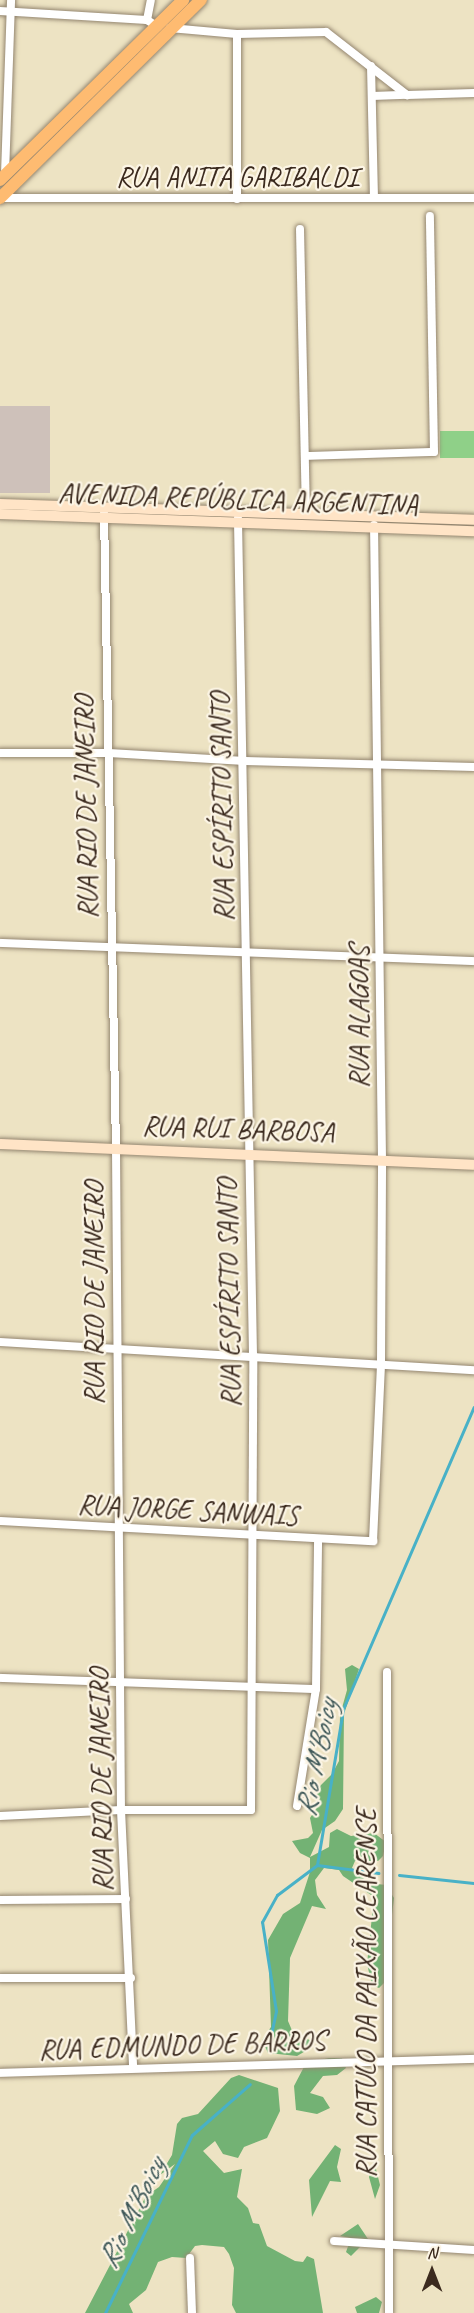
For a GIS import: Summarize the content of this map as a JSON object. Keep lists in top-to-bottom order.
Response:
{
  "streets": {
    "main road": ["AVENIDA REPÚBLICA ARGENTINA", "RUA RUI BARBOSA"],
    "street": [
      "RUA ANITA GARIBALDI",
      "RUA RIO DE JANEIRO",
      "RUA ESPÍRITO SANTO",
      "RUA ALAGOAS",
      "RUA JORGE SANWAIS",
      "RUA CATULO DA PAIXÃO CEARENSE",
      "RUA EDMUNDO DE BARROS"
    ]
  },
  "crossings": [
    ["AVENIDA REPÚBLICA ARGENTINA", "RUA RIO DE JANEIRO"],
    ["AVENIDA REPÚBLICA ARGENTINA", "RUA ESPÍRITO SANTO"],
    ["AVENIDA REPÚBLICA ARGENTINA", "RUA ALAGOAS"],
    ["RUA RIO DE JANEIRO", "RUA ESPÍRITO SANTO"],
    ["RUA RIO DE JANEIRO", "RUA RUI BARBOSA"],
    ["RUA RIO DE JANEIRO", "RUA JORGE SANWAIS"],
    ["RUA RIO DE JANEIRO", "RUA EDMUNDO DE BARROS"],
    ["RUA ESPÍRITO SANTO", "RUA RUI BARBOSA"],
    ["RUA ESPÍRITO SANTO", "RUA JORGE SANWAIS"],
    ["RUA ALAGOAS", "RUA RUI BARBOSA"],
    ["RUA ALAGOAS", "RUA JORGE SANWAIS"],
    ["RUA CATULO DA PAIXÃO CEARENSE", "RUA EDMUNDO DE BARROS"]
  ],
  "water": ["Rio M'Boicy"],
  "north": "top"
}
